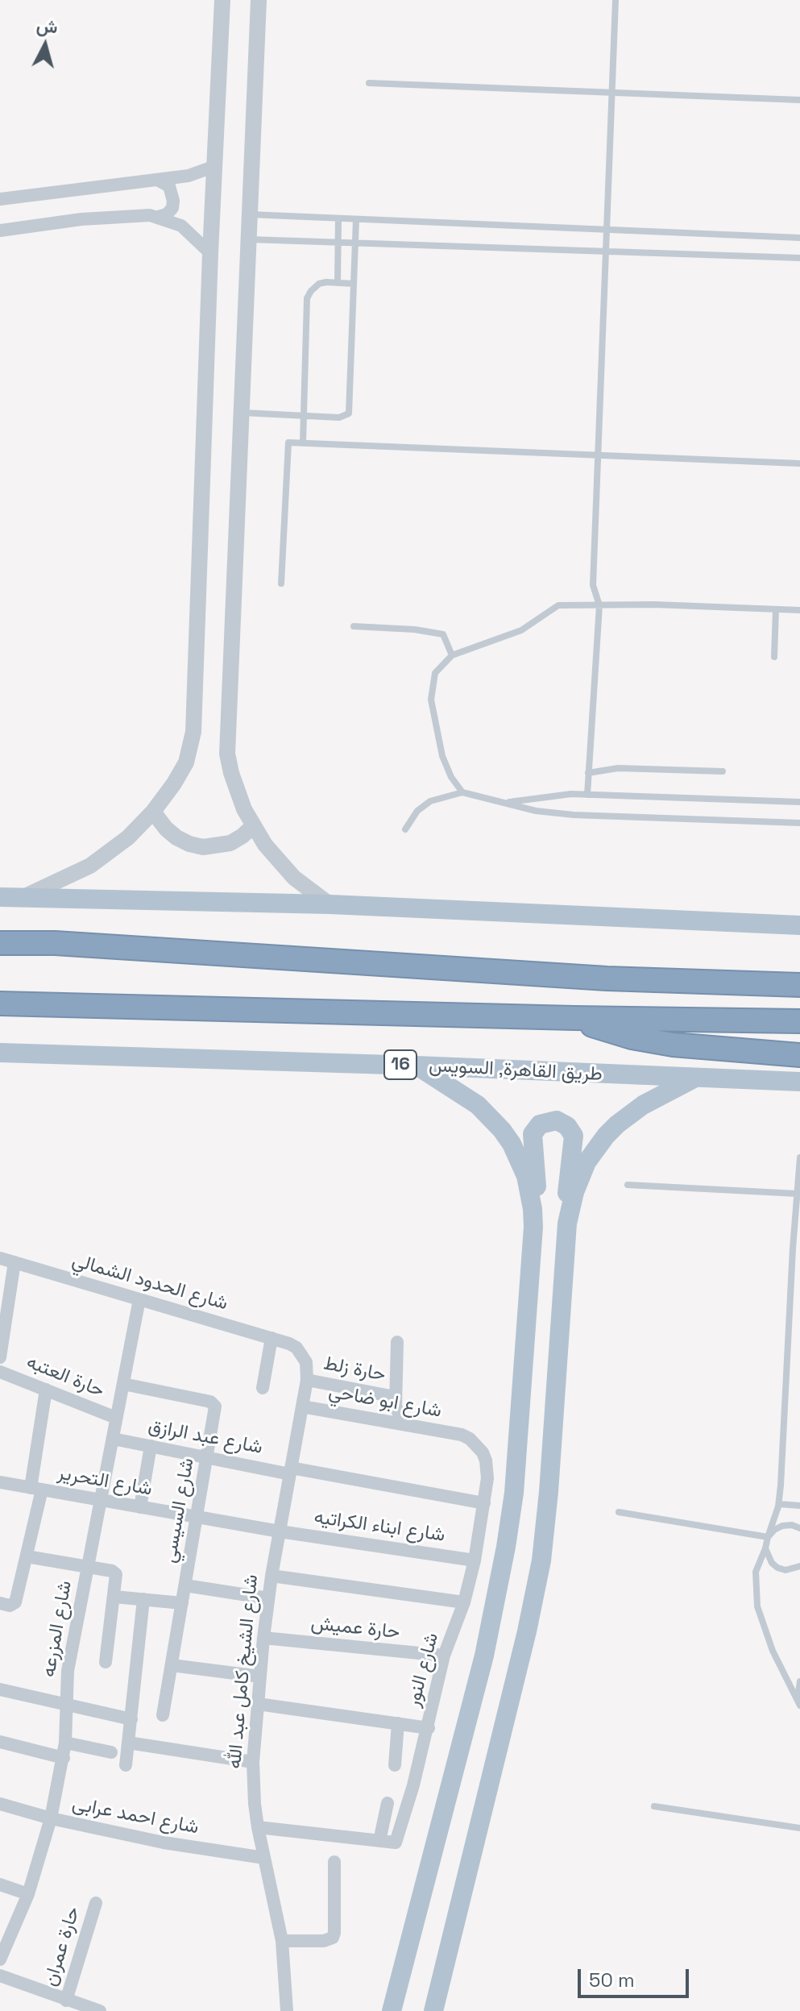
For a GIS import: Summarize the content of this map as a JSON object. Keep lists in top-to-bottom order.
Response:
{
  "streets": {
    "main road": ["16", "طريق القاهرة, السويس"],
    "street": [
      "شارع الحدود الشمالي",
      "حارة زلط",
      "حارة العتبه",
      "شارع ابو ضاحي",
      "شارع عبد الرازق",
      "شارع التحرير",
      "شارع السيسي",
      "شارع ابناء الكراتيه",
      "حارة عميش",
      "شارع المزرعه",
      "شارع النور",
      "شارع الشيخ كامل عبد الله",
      "شارع احمد عرابى",
      "حارة عمران"
    ]
  },
  "crossings": [
    ["شارع الحدود الشمالي", "شارع المزرعه"],
    ["شارع الحدود الشمالي", "شارع الشيخ كامل عبد الله"],
    ["حارة زلط", "شارع الشيخ كامل عبد الله"],
    ["حارة العتبه", "شارع المزرعه"],
    ["شارع ابو ضاحي", "شارع النور"],
    ["شارع ابو ضاحي", "شارع الشيخ كامل عبد الله"],
    ["شارع عبد الرازق", "شارع السيسي"],
    ["شارع عبد الرازق", "شارع المزرعه"],
    ["شارع عبد الرازق", "شارع الشيخ كامل عبد الله"],
    ["شارع التحرير", "شارع السيسي"],
    ["شارع التحرير", "شارع ابناء الكراتيه"],
    ["شارع التحرير", "شارع المزرعه"],
    ["شارع التحرير", "شارع الشيخ كامل عبد الله"],
    ["شارع السيسي", "شارع المزرعه"],
    ["شارع ابناء الكراتيه", "شارع النور"],
    ["شارع ابناء الكراتيه", "شارع الشيخ كامل عبد الله"],
    ["حارة عميش", "شارع النور"],
    ["حارة عميش", "شارع الشيخ كامل عبد الله"],
    ["شارع المزرعه", "شارع احمد عرابى"],
    ["شارع الشيخ كامل عبد الله", "شارع احمد عرابى"]
  ],
  "scale_bar": "50 m",
  "north": "top"
}
